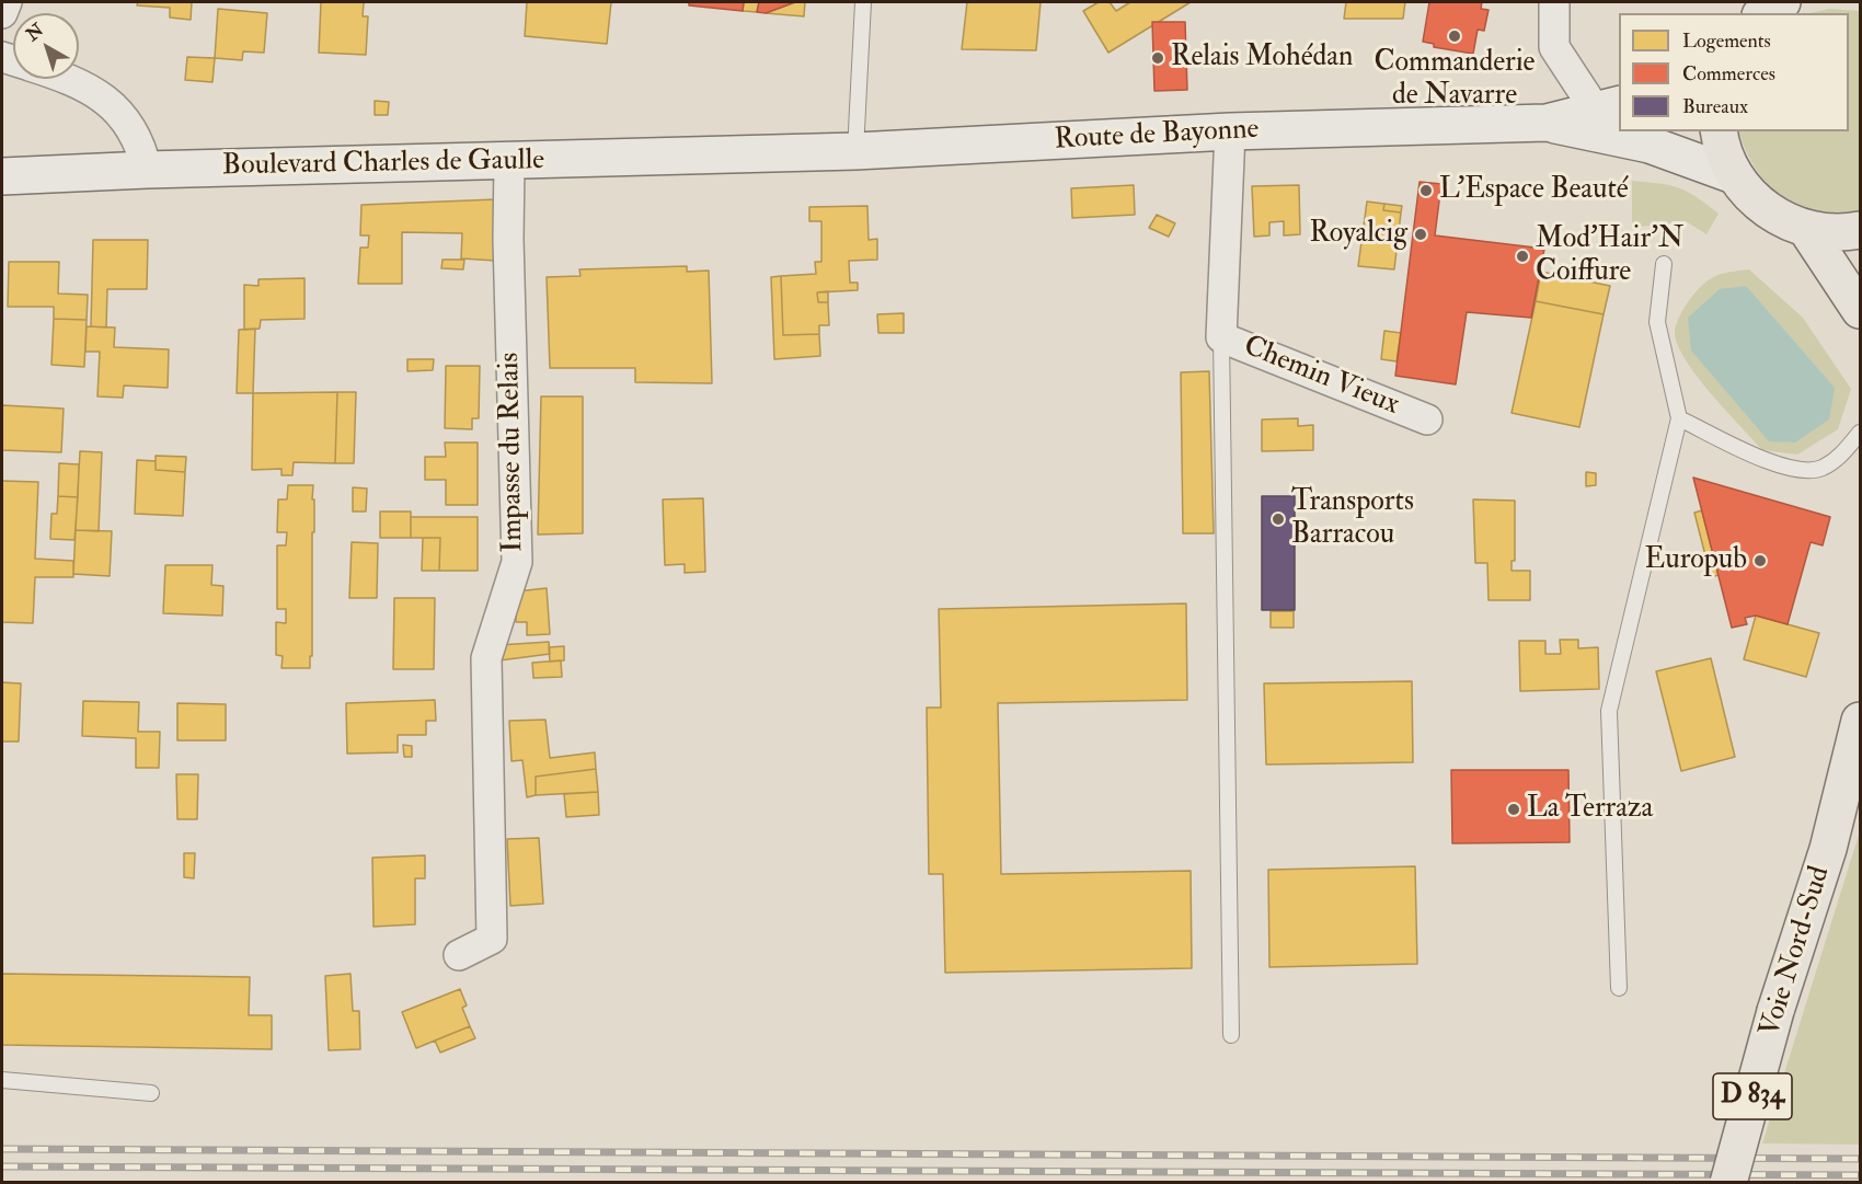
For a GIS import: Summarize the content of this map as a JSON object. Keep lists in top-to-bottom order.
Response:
{
  "streets": {
    "main road": [
      "Route de Bayonne",
      "Boulevard Charles de Gaulle",
      "Voie Nord-Sud",
      "D 834"
    ],
    "street": ["Chemin Vieux", "Impasse du Relais"]
  },
  "crossings": [
    ["Route de Bayonne", "Boulevard Charles de Gaulle"],
    ["Route de Bayonne", "Chemin Vieux"],
    ["Boulevard Charles de Gaulle", "Impasse du Relais"]
  ],
  "places": [
    "Commanderie de Navarre",
    "Relais Mohédan",
    "L'Espace Beauté",
    "Royalcig",
    "Mod'Hair'N Coiffure",
    "Transports Barracou",
    "Europub",
    "La Terraza"
  ],
  "legend": ["Logements", "Commerces", "Bureaux"],
  "north": "top left"
}
